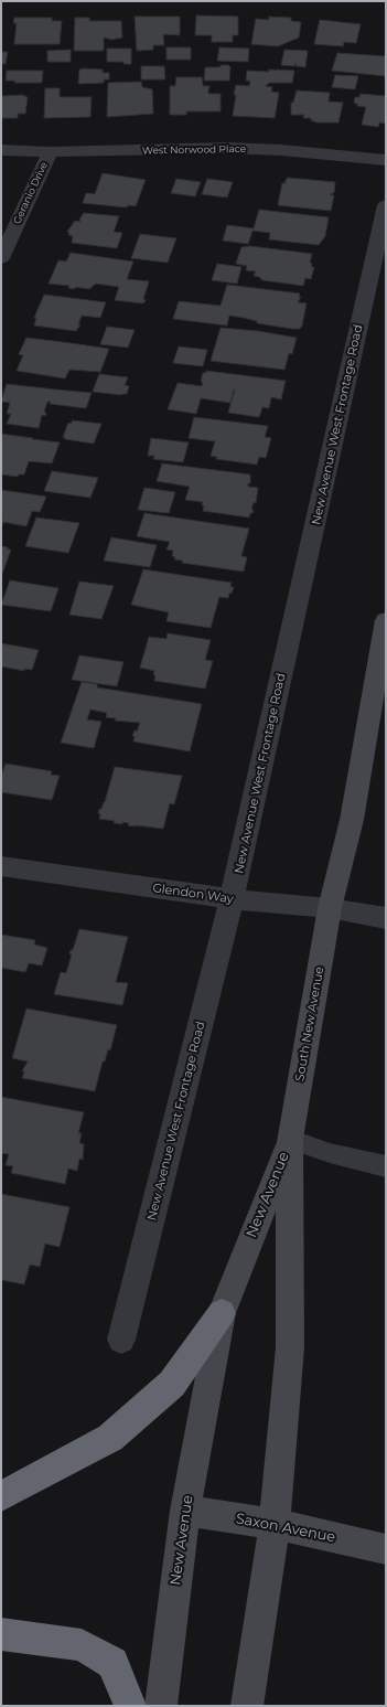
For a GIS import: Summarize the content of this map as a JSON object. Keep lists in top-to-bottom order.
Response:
{
  "streets": {
    "main road": ["South New Avenue", "New Avenue", "Saxon Avenue"],
    "street": [
      "West Norwood Place",
      "Geranio Drive",
      "New Avenue West Frontage Road",
      "Glendon Way"
    ]
  },
  "crossings": [
    ["West Norwood Place", "Geranio Drive"],
    ["New Avenue West Frontage Road", "Glendon Way"],
    ["Glendon Way", "South New Avenue"],
    ["South New Avenue", "New Avenue"],
    ["New Avenue", "Saxon Avenue"]
  ]
}
